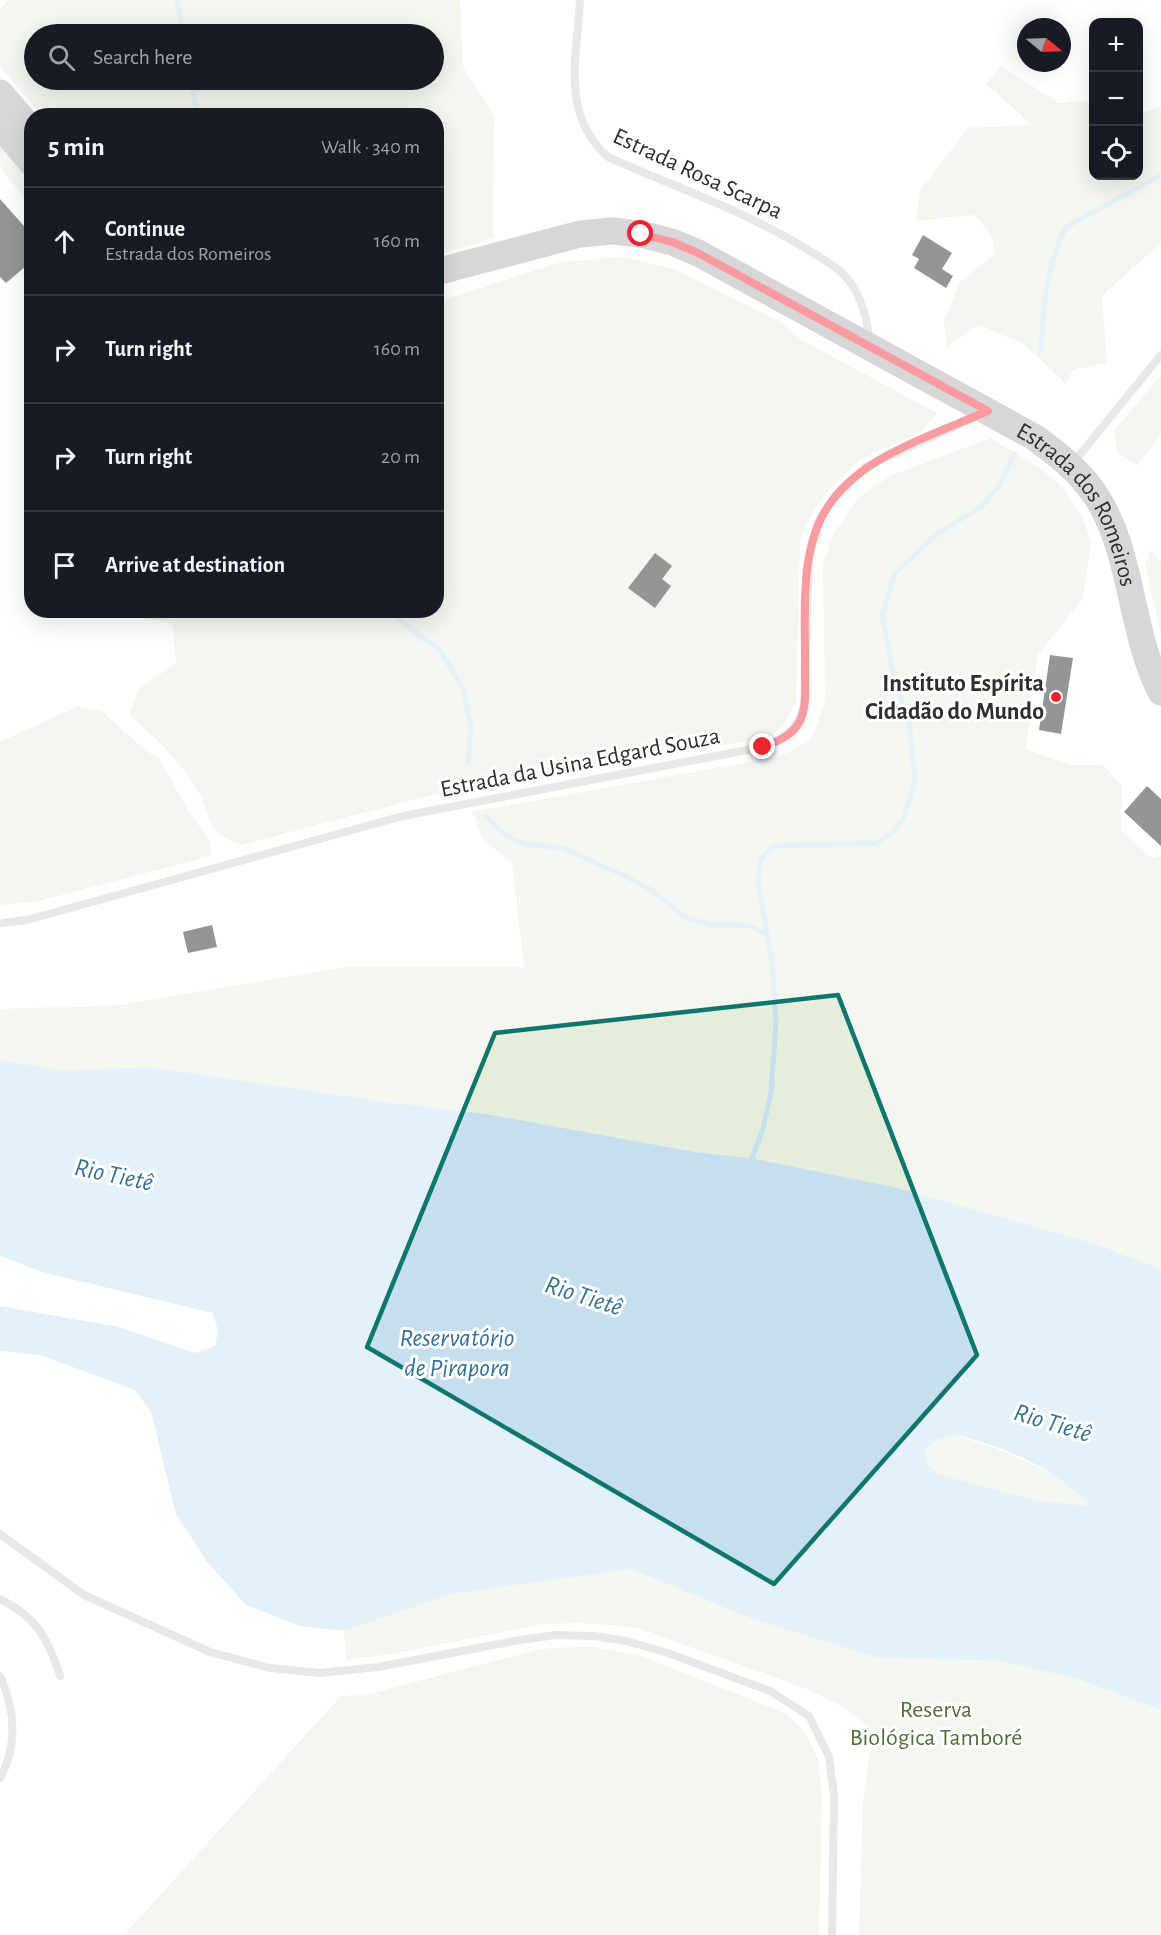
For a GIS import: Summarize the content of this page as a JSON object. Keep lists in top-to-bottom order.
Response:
{
  "streets": {
    "main road": ["Estrada dos Romeiros"],
    "lane": ["Estrada Rosa Scarpa", "Estrada da Usina Edgard Souza"]
  },
  "crossings": [
    ["Estrada Rosa Scarpa", "Estrada dos Romeiros"],
    ["Estrada dos Romeiros", "Estrada da Usina Edgard Souza"]
  ],
  "water": ["Rio Tietê", "Reservatório de Pirapora"],
  "parks": ["Reserva Biológica Tamboré"],
  "places": ["Instituto Espírita Cidadão do Mundo"],
  "north": "right",
  "page": {
    "map_buttons": ["+", "−"],
    "search": "Search here",
    "heading": ["5 min", "Walk · 340 m"],
    "list": [
      ["Continue", "Estrada dos Romeiros", "160 m"],
      ["Turn right", "160 m"],
      ["Turn right", "20 m"],
      "Arrive at destination"
    ]
  }
}
